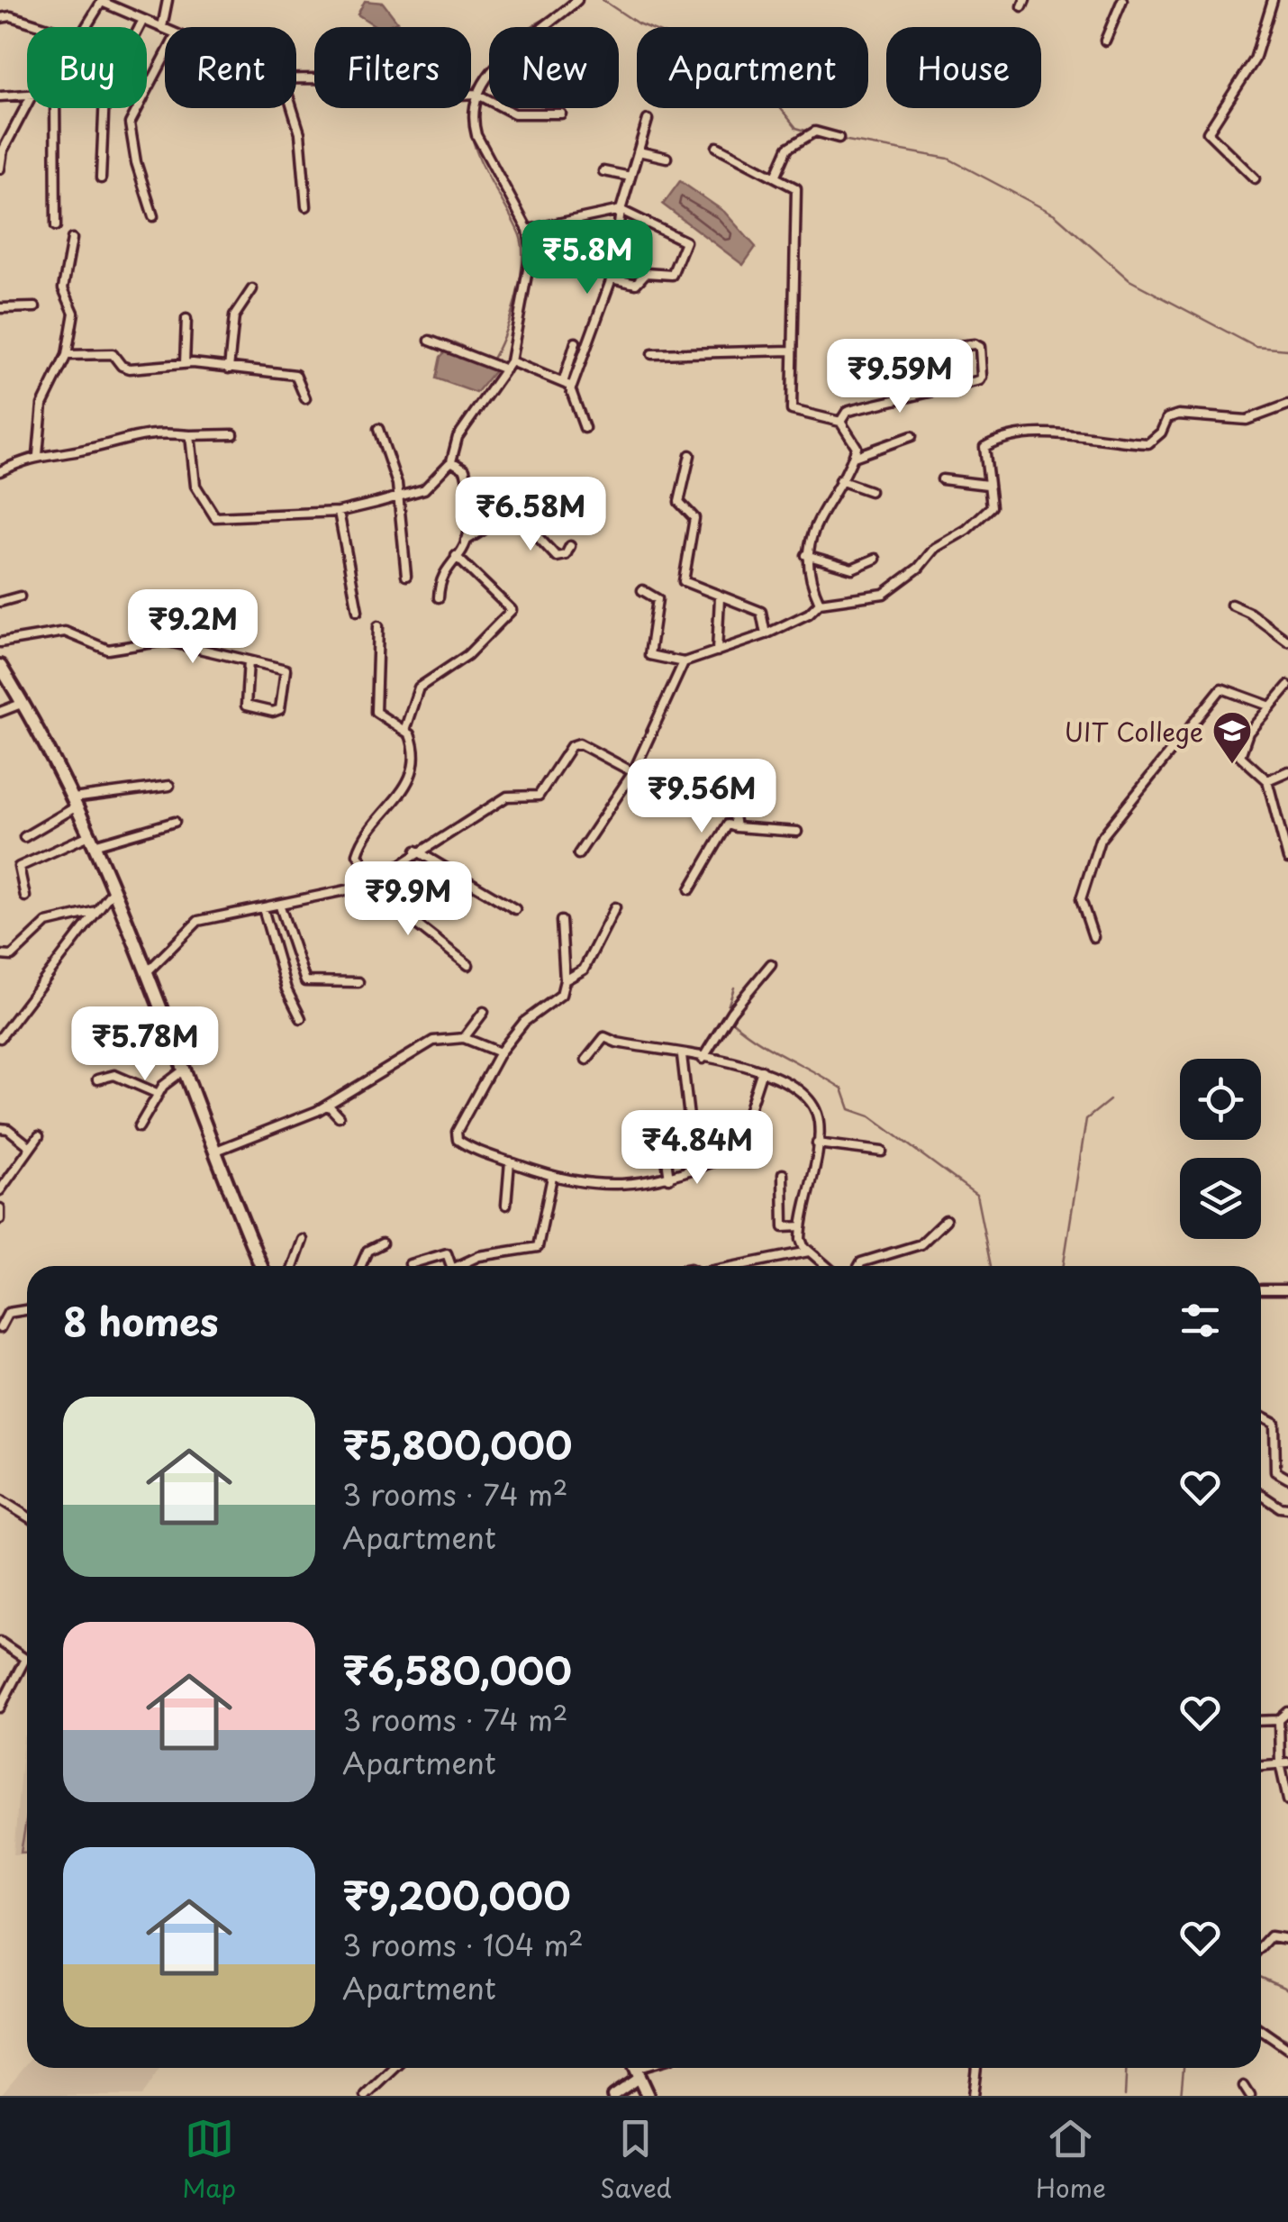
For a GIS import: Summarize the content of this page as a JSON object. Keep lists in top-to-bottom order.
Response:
{
  "places": {
    "school or university": ["UIT College"]
  },
  "page": {
    "chip": [
      "Buy",
      "Rent",
      "Filters",
      "New",
      "Apartment",
      "House"
    ],
    "price": [
      "₹5.8M",
      "₹9.59M",
      "₹6.58M",
      "₹9.2M",
      "₹9.56M",
      "₹9.9M",
      "₹5.78M",
      "₹4.84M"
    ],
    "heading": "8 homes",
    "list": [
      {
        "name": "₹5,800,000",
        "note": "3 rooms · 74 m² · Apartment"
      },
      {
        "name": "₹6,580,000",
        "note": "3 rooms · 74 m² · Apartment"
      },
      {
        "name": "₹9,200,000",
        "note": "3 rooms · 104 m² · Apartment"
      }
    ],
    "tabs": ["Map", "Saved", "Home"]
  }
}
